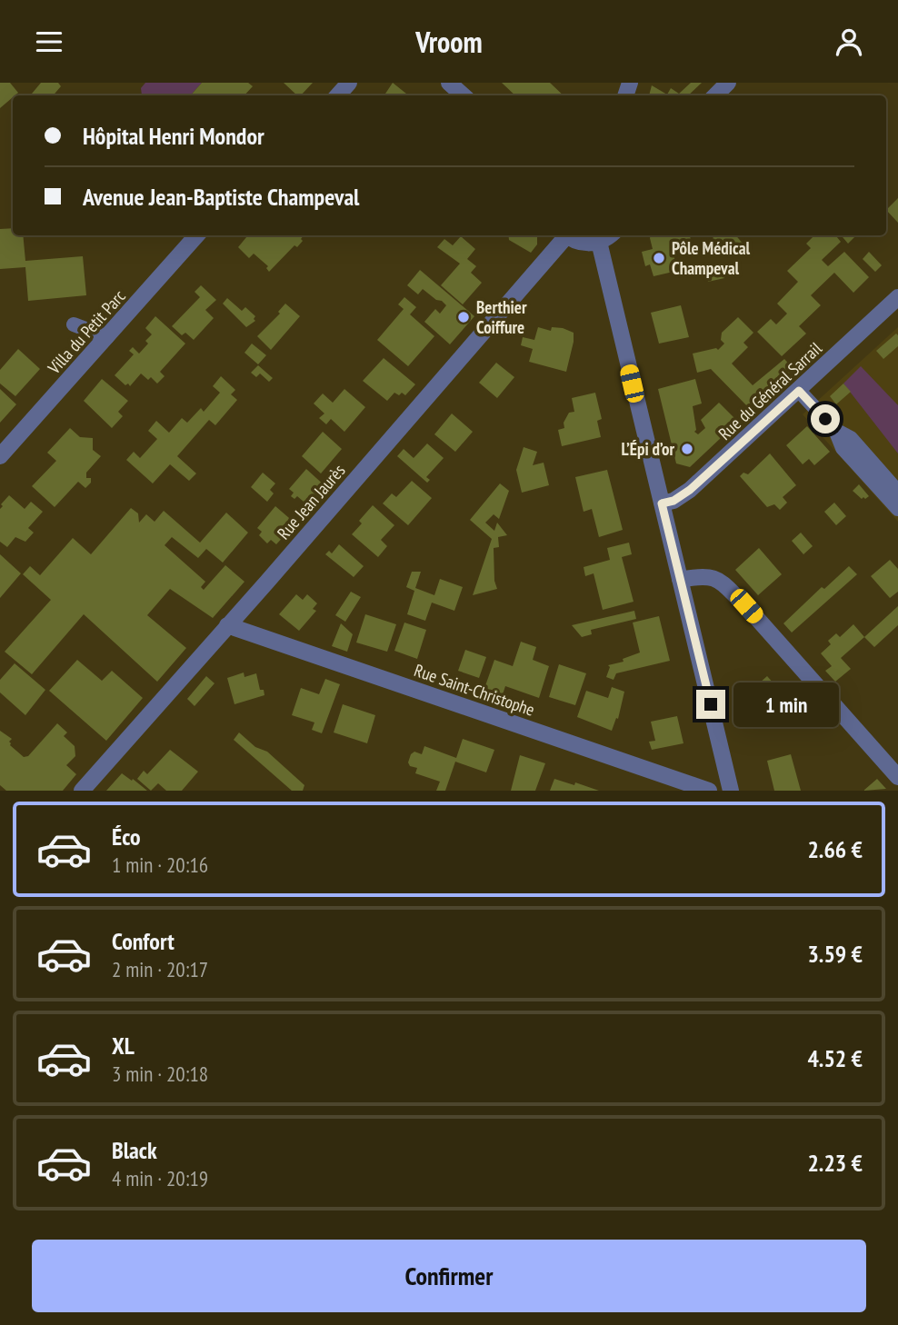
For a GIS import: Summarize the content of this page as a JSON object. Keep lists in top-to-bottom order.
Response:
{
  "streets": {
    "street": [
      "Villa du Petit Parc",
      "Rue du Général Sarrail",
      "Rue Jean Jaurès",
      "Rue Saint-Christophe"
    ]
  },
  "crossings": [
    ["Rue Jean Jaurès", "Rue Saint-Christophe"]
  ],
  "places": ["Pôle Médical Champeval", "Berthier Coiffure", "L’Épi d’or"],
  "page": {
    "header": "Vroom",
    "banner": ["Hôpital Henri Mondor", "Avenue Jean-Baptiste Champeval"],
    "bubble": "1 min",
    "list": [
      {
        "name": "Éco",
        "note": "1 min · 20:16",
        "value": "2.66 €"
      },
      {
        "name": "Confort",
        "note": "2 min · 20:17",
        "value": "3.59 €"
      },
      {
        "name": "XL",
        "note": "3 min · 20:18",
        "value": "4.52 €"
      },
      {
        "name": "Black",
        "note": "4 min · 20:19",
        "value": "2.23 €"
      }
    ],
    "buttons": "Confirmer"
  }
}
